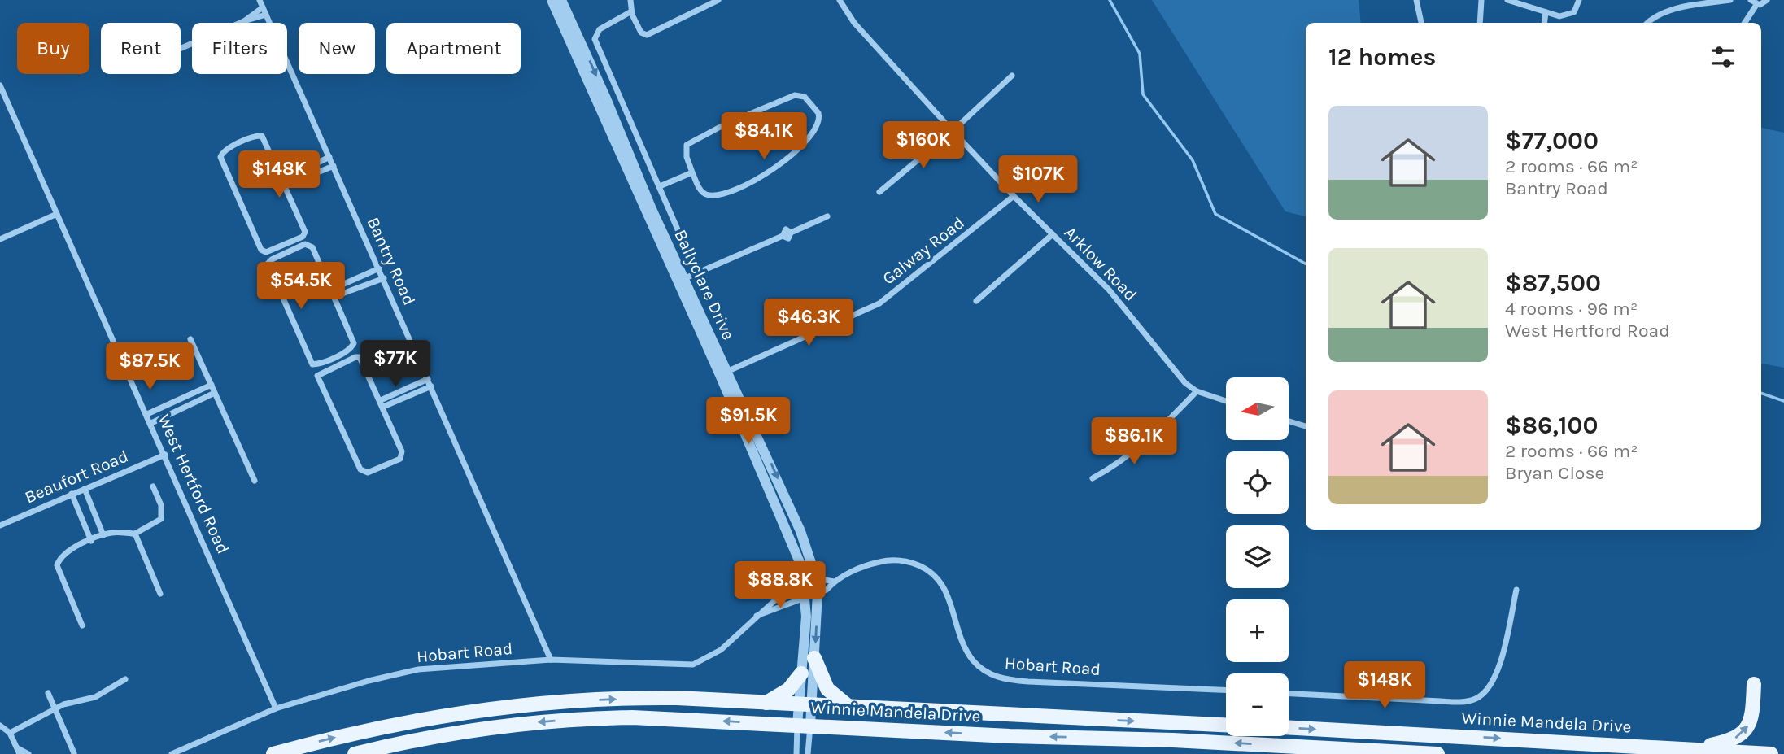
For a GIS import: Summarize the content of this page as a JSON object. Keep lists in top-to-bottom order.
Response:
{
  "streets": {
    "main road": ["Winnie Mandela Drive"],
    "street": [
      "Galway Road",
      "Bantry Road",
      "Arklow Road",
      "Ballyclare Drive",
      "Beaufort Road",
      "West Hertford Road",
      "Hobart Road"
    ]
  },
  "crossings": [
    ["Galway Road", "Arklow Road"],
    ["Galway Road", "Ballyclare Drive"],
    ["Bantry Road", "Hobart Road"],
    ["Ballyclare Drive", "Hobart Road"],
    ["Ballyclare Drive", "Winnie Mandela Drive"],
    ["Beaufort Road", "West Hertford Road"],
    ["West Hertford Road", "Hobart Road"]
  ],
  "north": "left",
  "page": {
    "chip": [
      "Buy",
      "Rent",
      "Filters",
      "New",
      "Apartment"
    ],
    "heading": "12 homes",
    "list": [
      {
        "name": "$77,000",
        "note": "2 rooms · 66 m² · Bantry Road"
      },
      {
        "name": "$87,500",
        "note": "4 rooms · 96 m² · West Hertford Road"
      },
      {
        "name": "$86,100",
        "note": "2 rooms · 66 m² · Bryan Close"
      }
    ],
    "price": [
      "$84.1K",
      "$160K",
      "$148K",
      "$107K",
      "$54.5K",
      "$46.3K",
      "$77K",
      "$87.5K",
      "$91.5K",
      "$86.1K",
      "$88.8K",
      "$148K"
    ],
    "map_buttons": ["+", "−"]
  }
}
